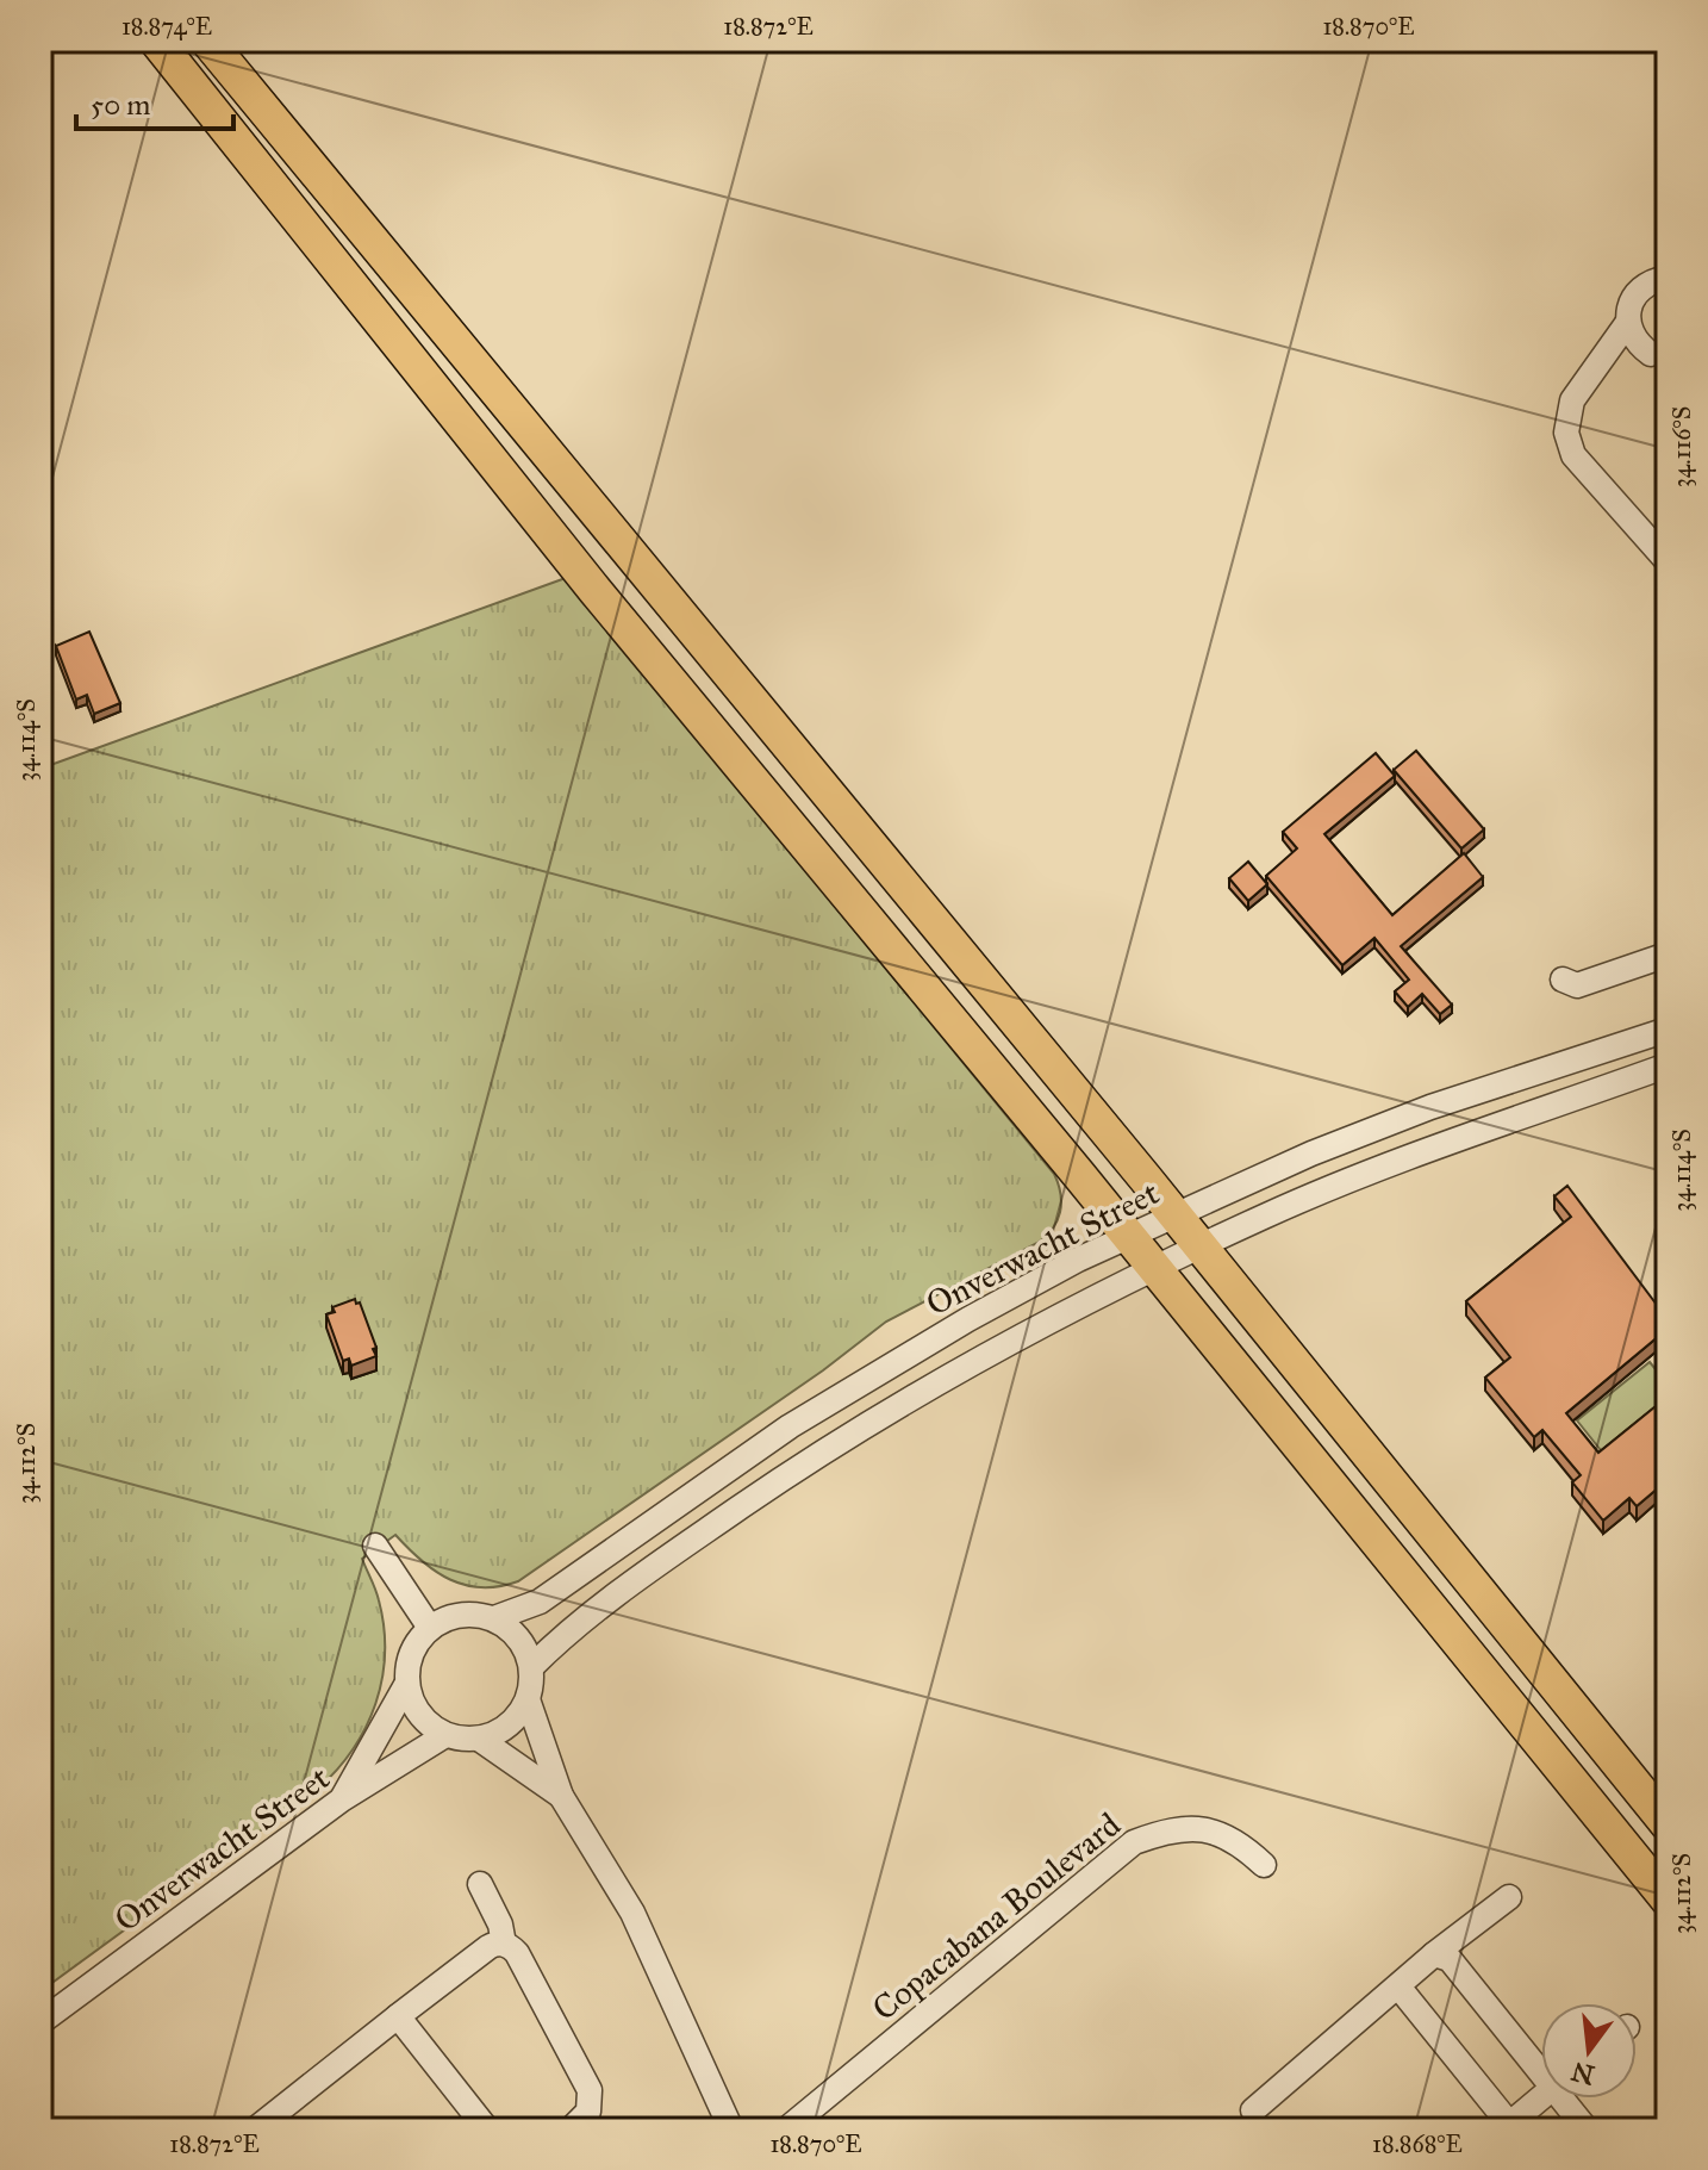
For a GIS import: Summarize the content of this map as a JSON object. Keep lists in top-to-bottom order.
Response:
{
  "streets": {
    "street": ["Onverwacht Street", "Copacabana Boulevard"]
  },
  "scale_bar": "50 m",
  "north": "bottom",
  "coordinates": [
    "18.874°E",
    "18.872°E",
    "18.870°E",
    "34.116°S",
    "34.114°S",
    "34.112°S",
    "18.868°E"
  ]
}
